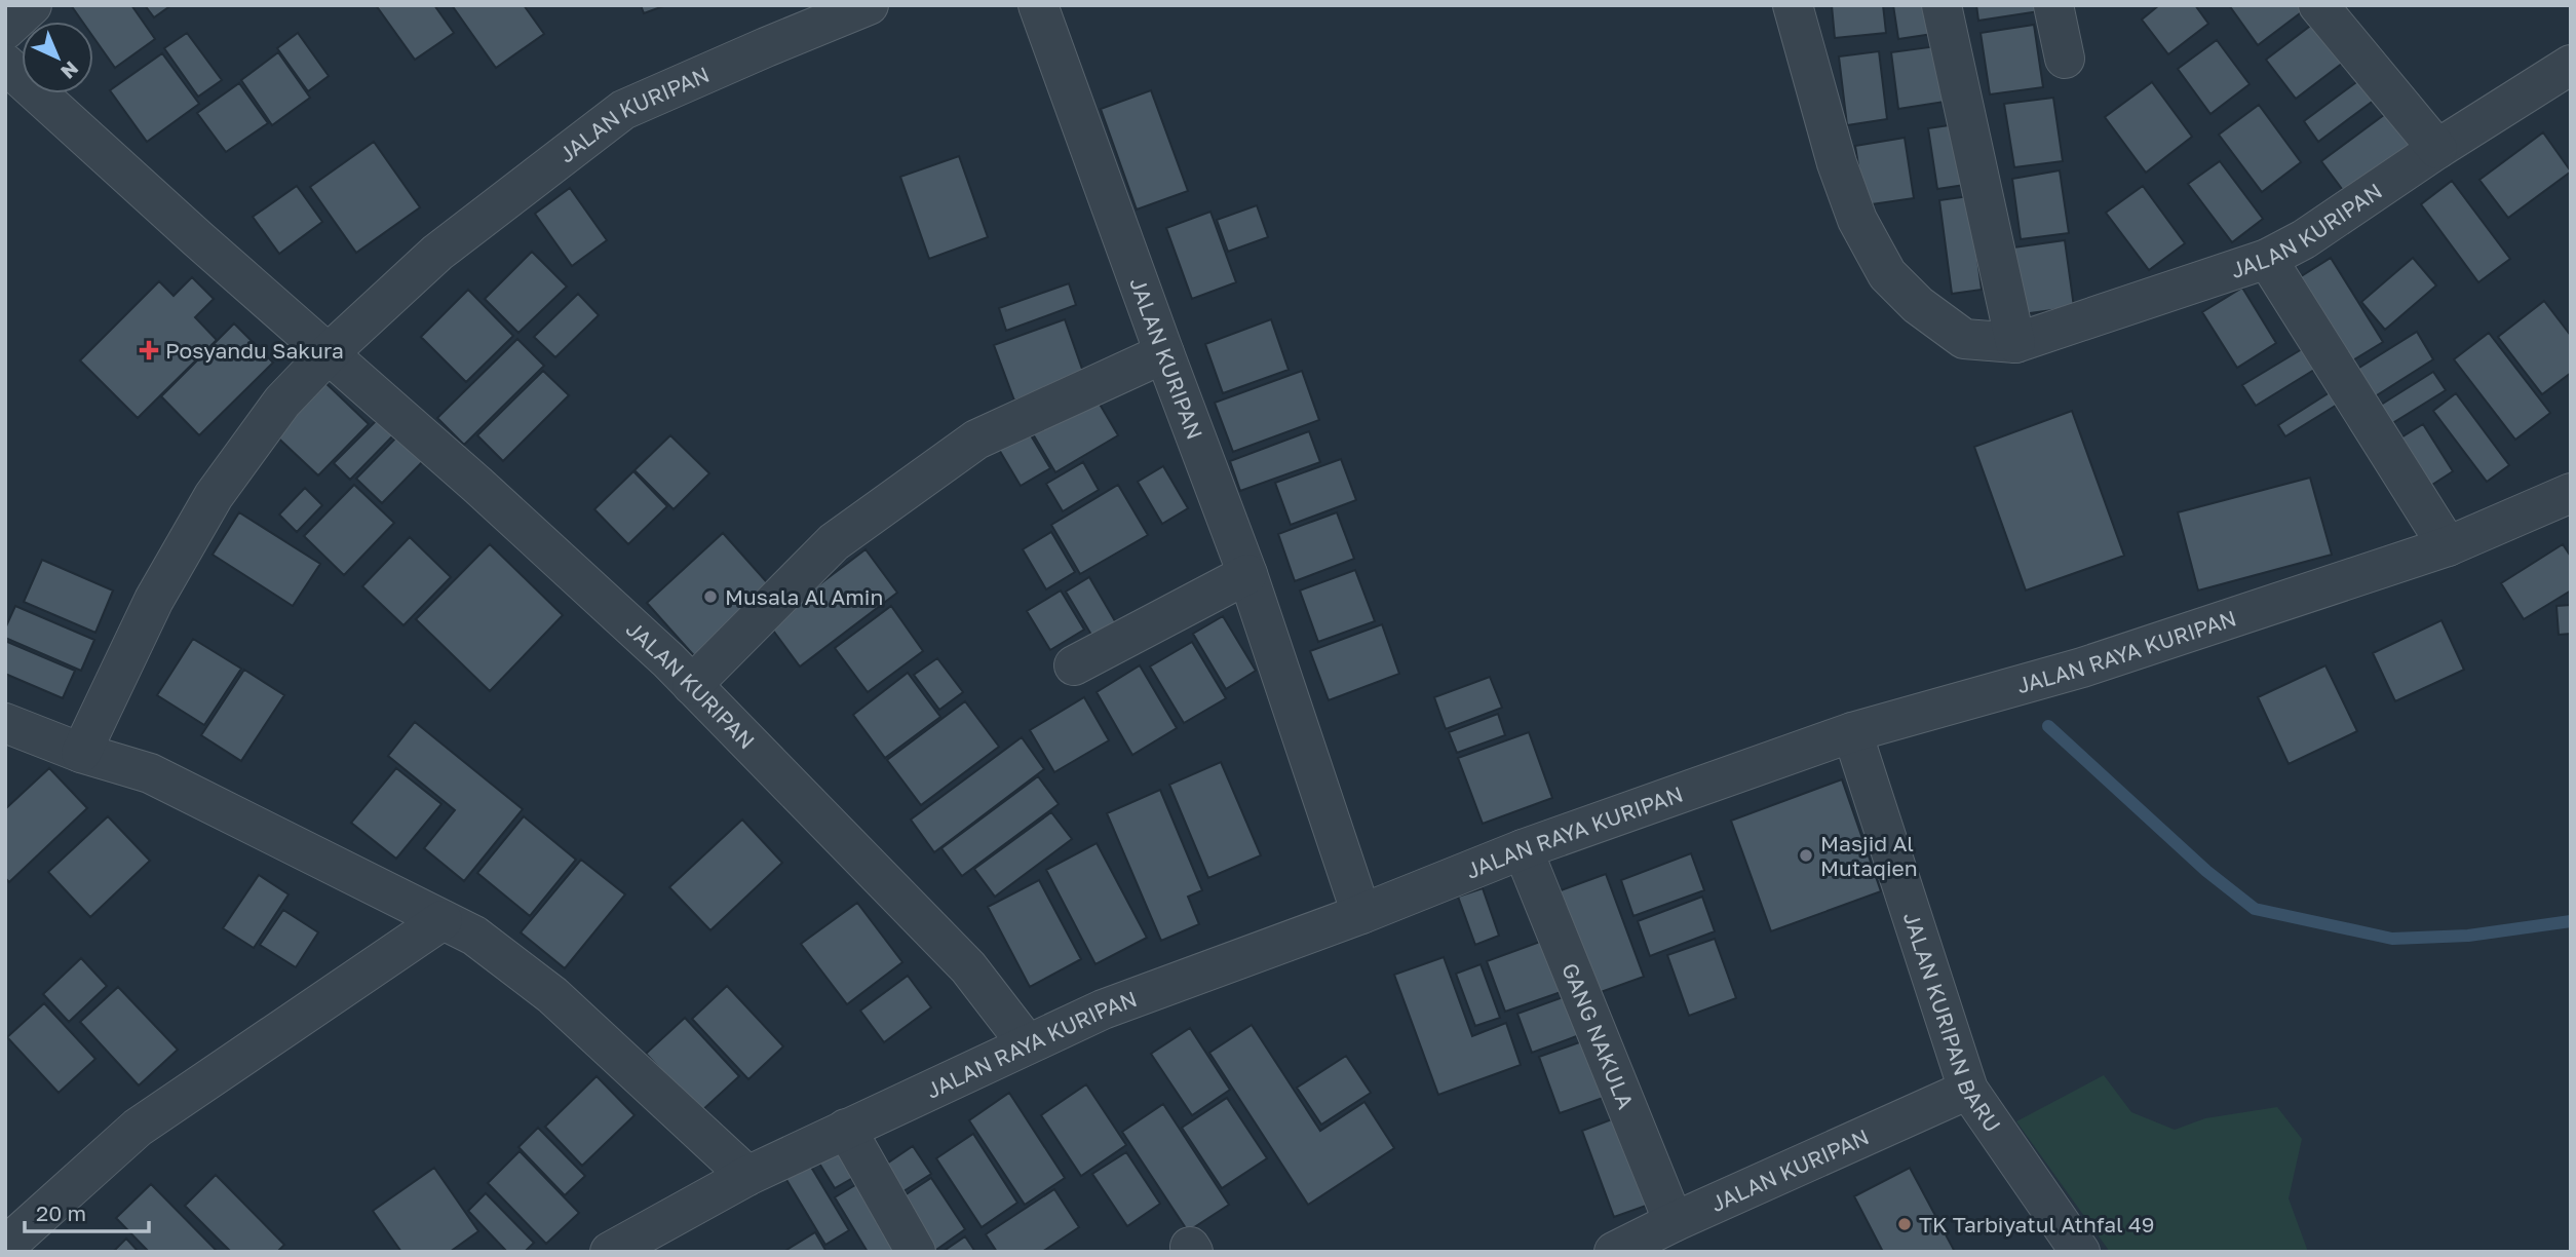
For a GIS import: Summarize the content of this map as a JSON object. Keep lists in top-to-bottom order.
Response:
{
  "streets": {
    "street": [
      "JALAN KURIPAN",
      "JALAN RAYA KURIPAN",
      "JALAN KURIPAN BARU",
      "GANG NAKULA"
    ]
  },
  "crossings": [
    ["JALAN KURIPAN", "JALAN RAYA KURIPAN"],
    ["JALAN KURIPAN", "JALAN KURIPAN BARU"],
    ["JALAN KURIPAN", "GANG NAKULA"],
    ["JALAN RAYA KURIPAN", "JALAN KURIPAN BARU"],
    ["JALAN RAYA KURIPAN", "GANG NAKULA"]
  ],
  "places": {
    "health": ["Posyandu Sakura"],
    "other": ["Musala Al Amin", "Masjid Al Mutaqien", "TK Tarbiyatul Athfal 49"]
  },
  "scale_bar": "20 m",
  "north": "bottom right"
}
